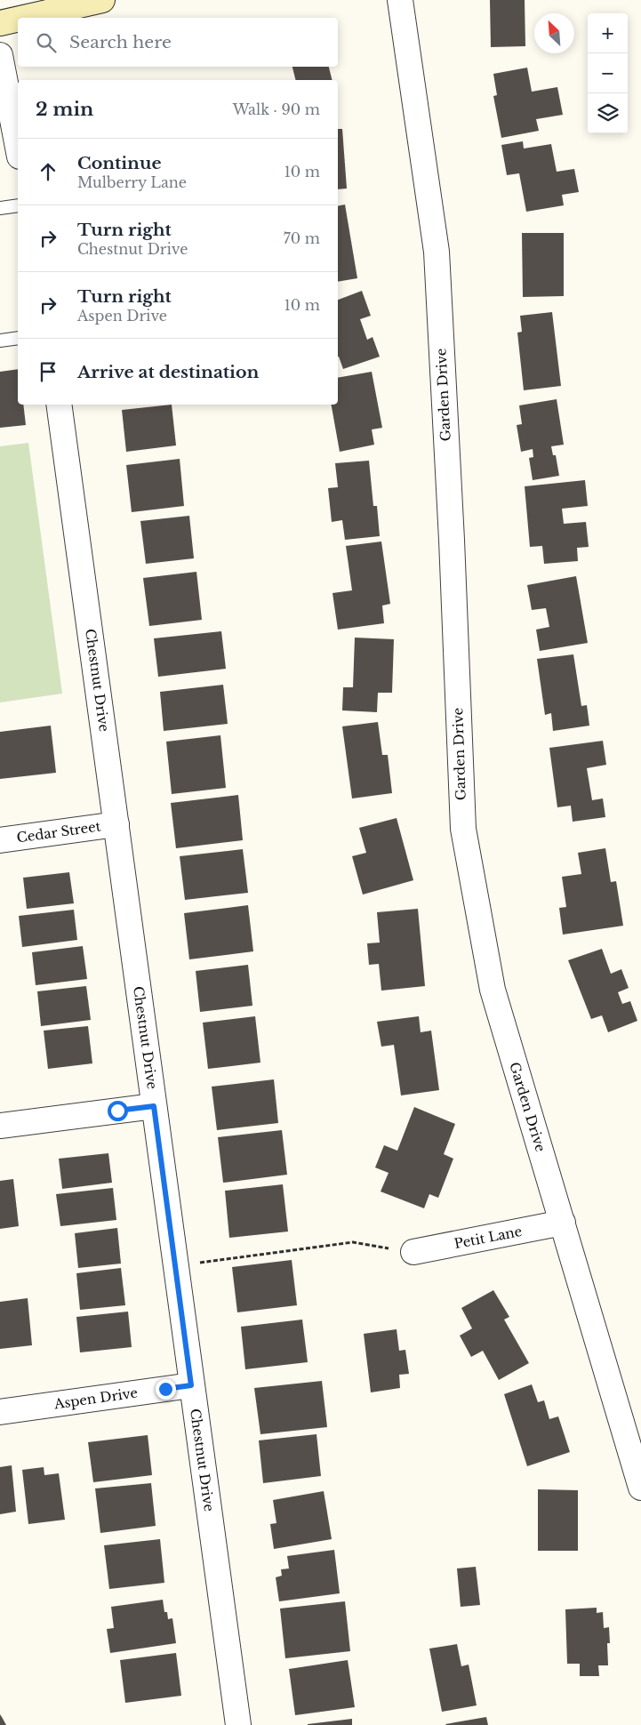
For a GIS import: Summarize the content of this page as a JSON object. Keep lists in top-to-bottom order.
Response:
{
  "streets": {
    "street": [
      "Garden Drive",
      "Chestnut Drive",
      "Cedar Street",
      "Petit Lane",
      "Aspen Drive"
    ]
  },
  "crossings": [
    ["Garden Drive", "Petit Lane"],
    ["Chestnut Drive", "Cedar Street"],
    ["Chestnut Drive", "Aspen Drive"]
  ],
  "north": "top left",
  "page": {
    "map_buttons": ["+", "−"],
    "search": "Search here",
    "heading": ["2 min", "Walk · 90 m"],
    "list": [
      ["Continue", "Mulberry Lane", "10 m"],
      ["Turn right", "Chestnut Drive", "70 m"],
      ["Turn right", "Aspen Drive", "10 m"],
      "Arrive at destination"
    ]
  }
}
